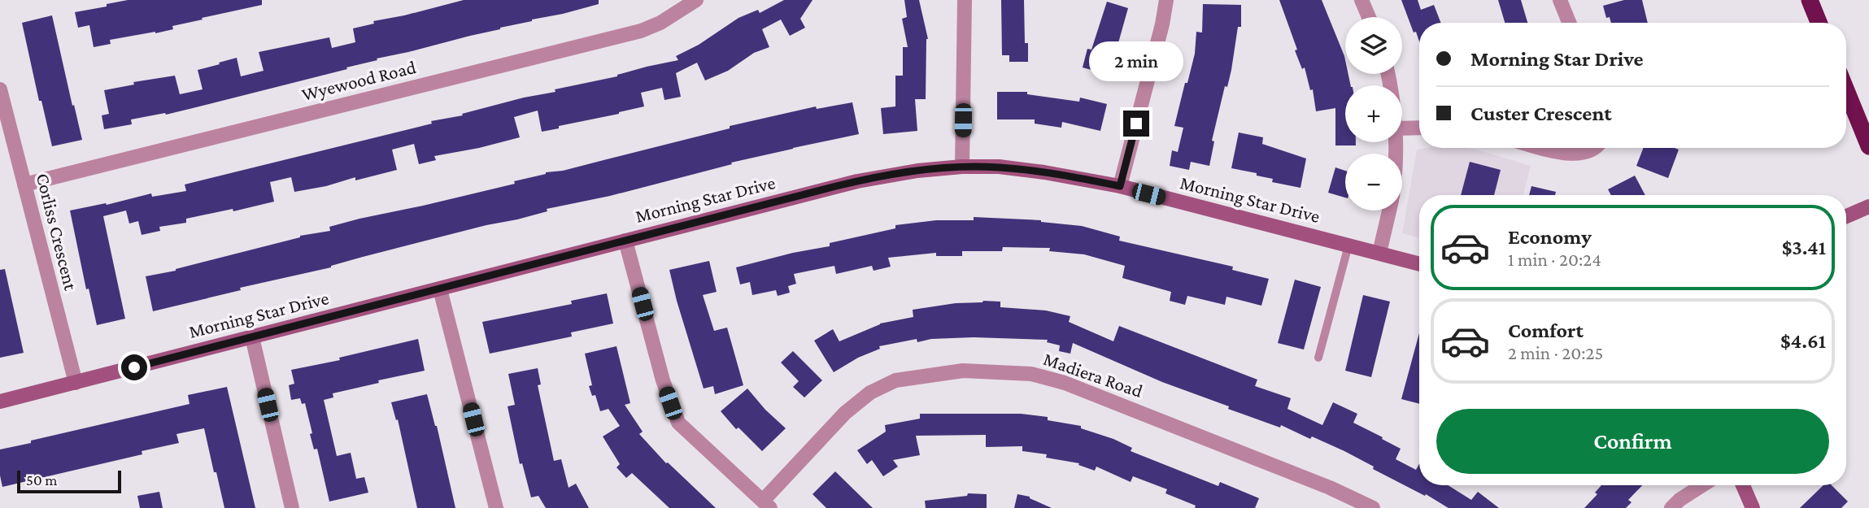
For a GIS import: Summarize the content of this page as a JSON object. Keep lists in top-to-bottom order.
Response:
{
  "streets": {
    "street": [
      "Wyewood Road",
      "Morning Star Drive",
      "Corliss Crescent",
      "Madiera Road"
    ]
  },
  "crossings": [
    ["Wyewood Road", "Corliss Crescent"],
    ["Morning Star Drive", "Corliss Crescent"]
  ],
  "scale_bar": "50 m",
  "page": {
    "map_buttons": ["+", "−"],
    "banner": ["Morning Star Drive", "Custer Crescent"],
    "bubble": "2 min",
    "list": [
      {
        "name": "Economy",
        "note": "1 min · 20:24",
        "value": "$3.41"
      },
      {
        "name": "Comfort",
        "note": "2 min · 20:25",
        "value": "$4.61"
      }
    ],
    "buttons": "Confirm",
    "scale": "50 m"
  }
}
